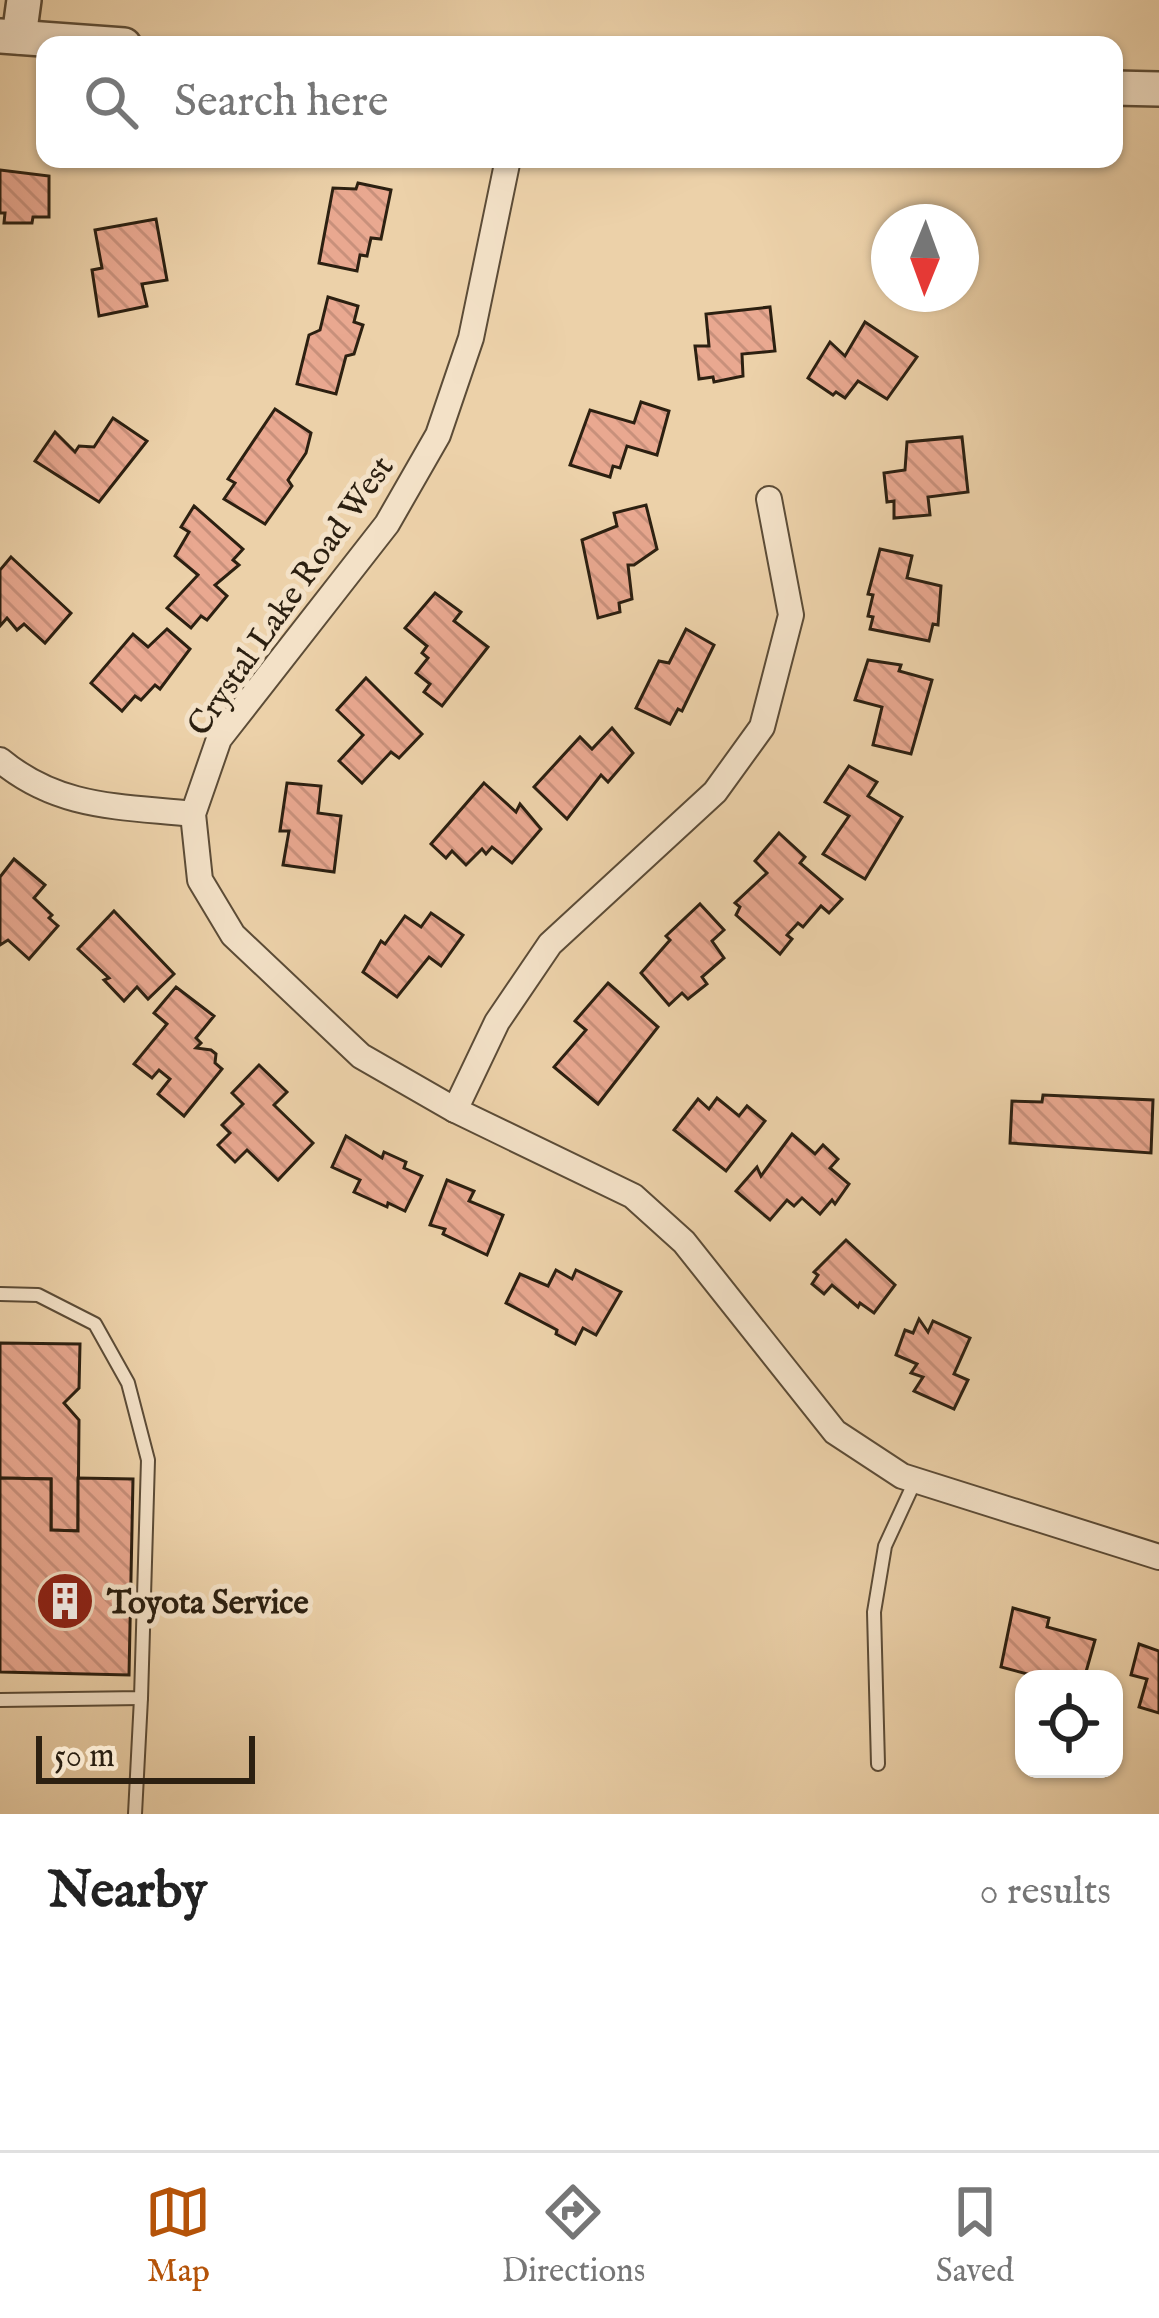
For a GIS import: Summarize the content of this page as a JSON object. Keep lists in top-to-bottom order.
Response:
{
  "streets": {
    "street": ["Crystal Lake Road West"]
  },
  "places": {
    "building": ["Toyota Service"]
  },
  "scale_bar": "50 m",
  "north": "bottom",
  "page": {
    "search": "Search here",
    "scale": "50 m",
    "heading": ["Nearby", "0 results"],
    "nav": ["Map", "Directions", "Saved"]
  }
}
